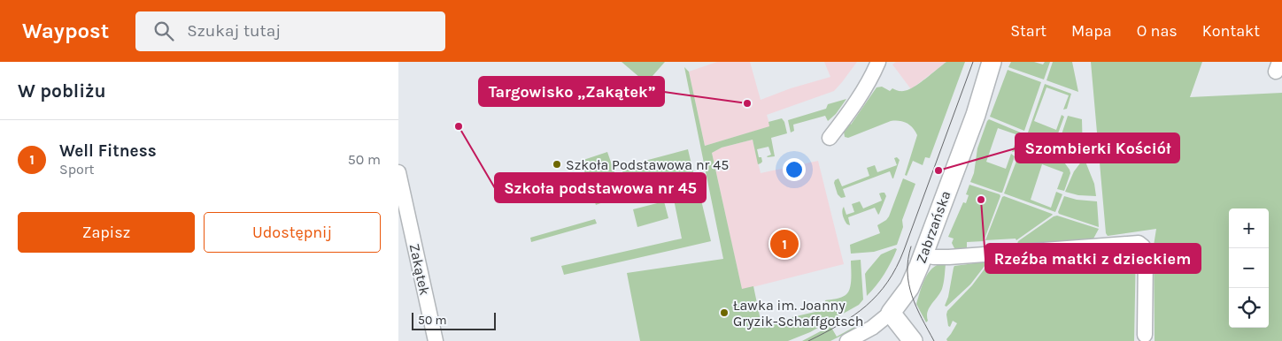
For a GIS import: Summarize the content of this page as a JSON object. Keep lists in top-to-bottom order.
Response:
{
  "streets": {
    "main road": ["Zabrzańska"],
    "street": ["Zakątek"]
  },
  "places": [
    "Targowisko „Zakątek”",
    "Szkoła podstawowa nr 45",
    "Szkoła Podstawowa nr 45",
    "Szombierki Kościół",
    "Rzeźba matki z dzieckiem",
    "Ławka im. Joanny Gryzik-Schaffgotsch"
  ],
  "scale_bar": "50 m",
  "page": {
    "header": "Waypost",
    "search": "Szukaj tutaj",
    "nav": [
      "Start",
      "Mapa",
      "O nas",
      "Kontakt"
    ],
    "heading": "W pobliżu",
    "list": [
      {
        "mark": "1",
        "name": "Well Fitness",
        "note": "Sport",
        "value": "50 m"
      }
    ],
    "buttons": ["Zapisz", "Udostępnij"],
    "map_buttons": ["+", "−"],
    "pins": "1",
    "scale": "50 m"
  }
}
